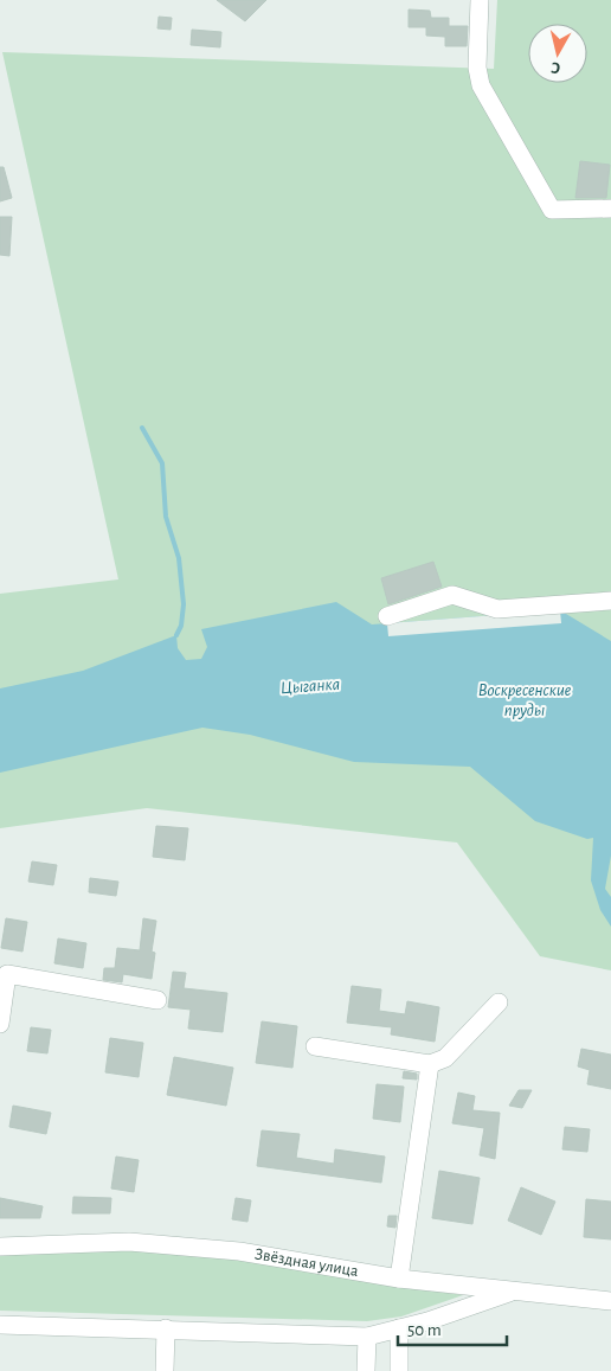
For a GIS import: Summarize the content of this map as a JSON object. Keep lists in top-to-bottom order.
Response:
{
  "streets": {
    "street": ["Звёздная улица"]
  },
  "water": ["Цыганка", "Воскресенские пруды"],
  "scale_bar": "50 m",
  "north": "bottom"
}
